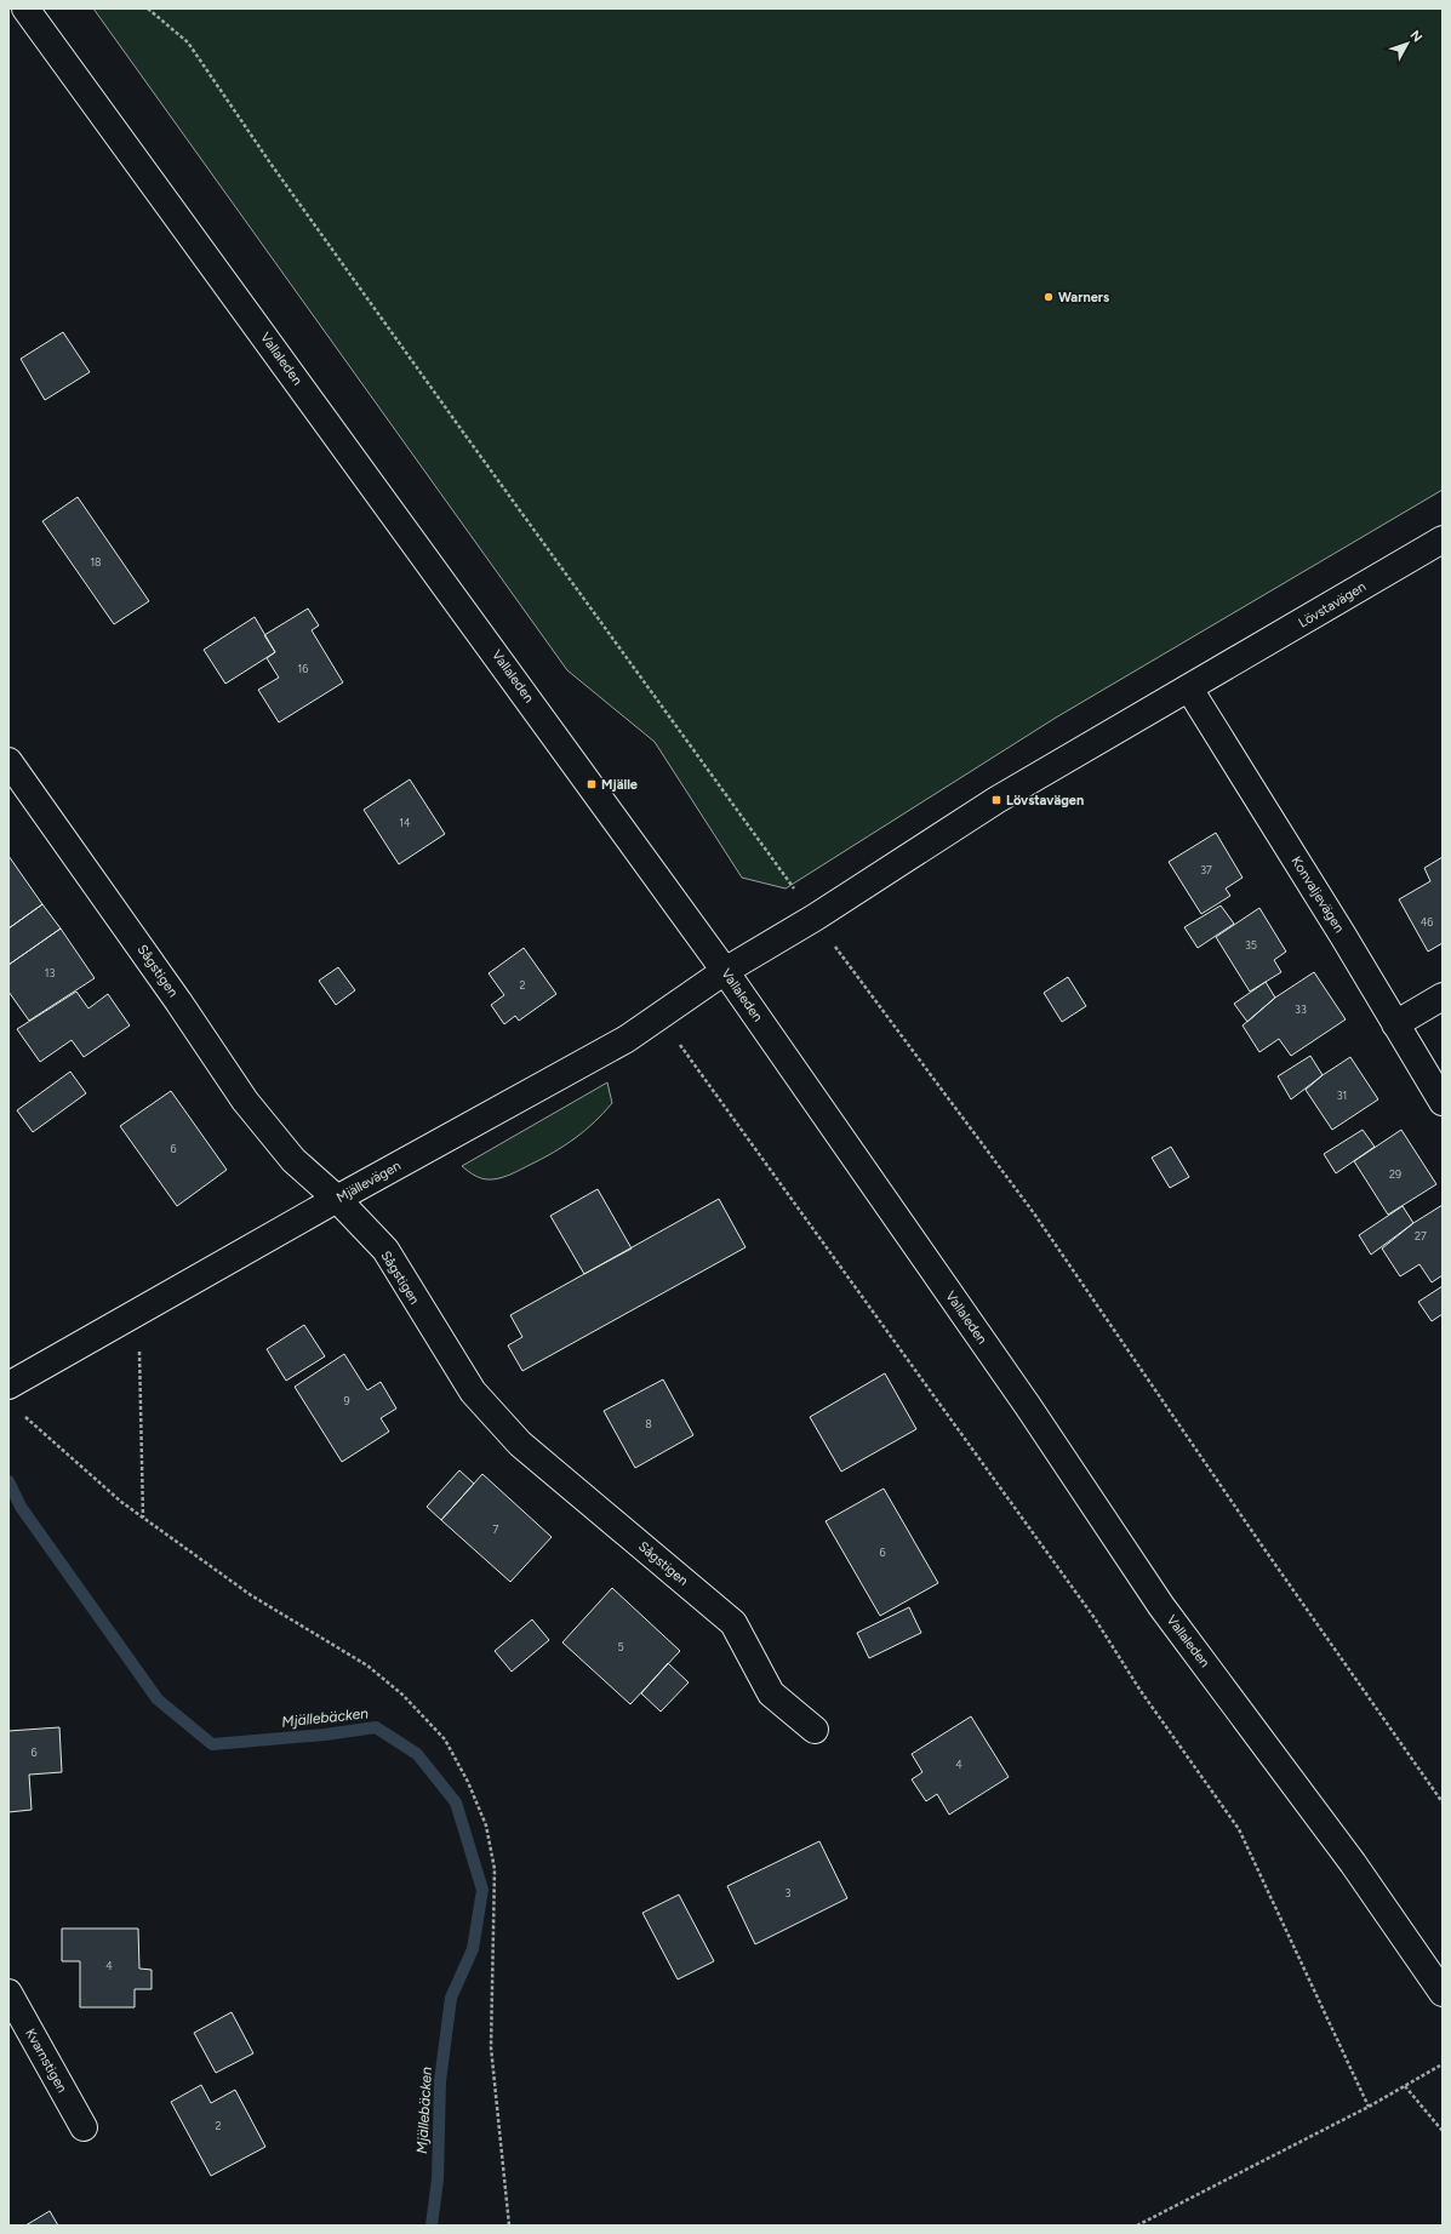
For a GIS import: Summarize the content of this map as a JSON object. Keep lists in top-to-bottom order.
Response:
{
  "streets": {
    "street": [
      "Vallaleden",
      "Lövstavägen",
      "Konvaljevägen",
      "Sågstigen",
      "Mjällevägen",
      "Kvarnstigen"
    ]
  },
  "crossings": [
    ["Vallaleden", "Lövstavägen"],
    ["Vallaleden", "Mjällevägen"],
    ["Lövstavägen", "Konvaljevägen"],
    ["Lövstavägen", "Mjällevägen"],
    ["Sågstigen", "Mjällevägen"]
  ],
  "water": ["Mjällebäcken"],
  "places": {
    "other": ["Warners"],
    "transit": ["Mjälle", "Lövstavägen"]
  },
  "house_numbers": [
    "18",
    "16",
    "14",
    "37",
    "46",
    "35",
    "13",
    "2",
    "33",
    "31",
    "6",
    "29",
    "27",
    "9",
    "8",
    "7",
    "6",
    "5",
    "6",
    "4",
    "3",
    "4",
    "2"
  ],
  "north": "top right"
}
